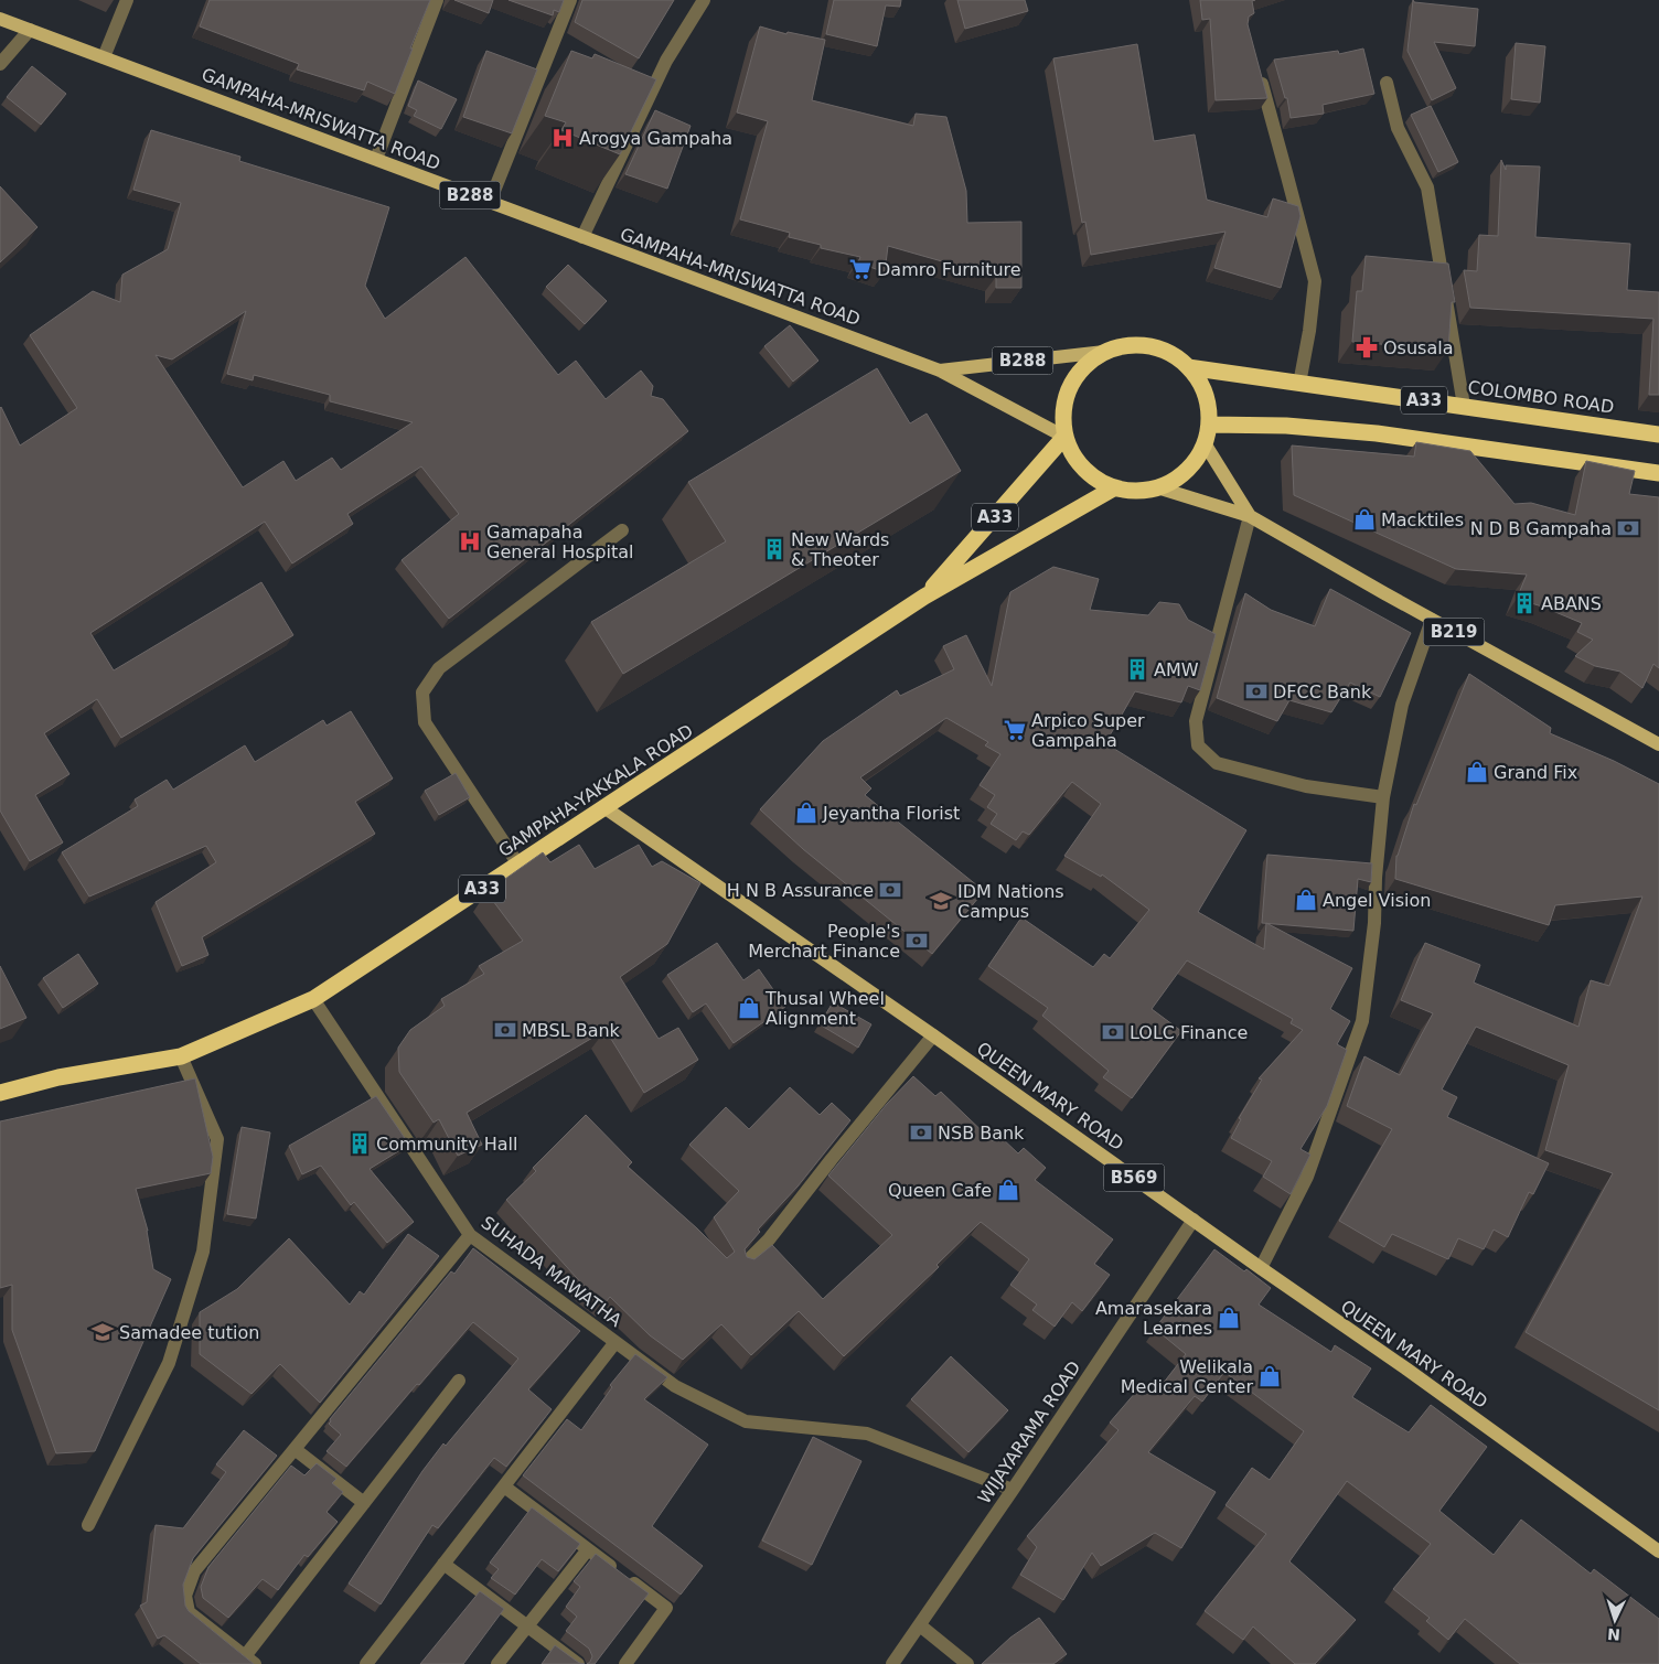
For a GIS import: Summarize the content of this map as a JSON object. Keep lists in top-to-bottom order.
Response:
{
  "streets": {
    "highway": ["COLOMBO ROAD", "A33", "GAMPAHA-YAKKALA ROAD"],
    "main road": [
      "GAMPAHA-MRISWATTA ROAD",
      "B288",
      "B219",
      "QUEEN MARY ROAD",
      "B569"
    ],
    "street": ["SUHADA MAWATHA", "WIJAYARAMA ROAD"]
  },
  "crossings": [
    ["GAMPAHA-MRISWATTA ROAD", "COLOMBO ROAD"],
    ["GAMPAHA-MRISWATTA ROAD", "A33"],
    ["GAMPAHA-MRISWATTA ROAD", "B219"],
    ["GAMPAHA-MRISWATTA ROAD", "GAMPAHA-YAKKALA ROAD"],
    ["COLOMBO ROAD", "A33"],
    ["COLOMBO ROAD", "B219"],
    ["COLOMBO ROAD", "GAMPAHA-YAKKALA ROAD"],
    ["A33", "B219"],
    ["A33", "GAMPAHA-YAKKALA ROAD"],
    ["B219", "GAMPAHA-YAKKALA ROAD"],
    ["GAMPAHA-YAKKALA ROAD", "QUEEN MARY ROAD"],
    ["GAMPAHA-YAKKALA ROAD", "SUHADA MAWATHA"],
    ["QUEEN MARY ROAD", "WIJAYARAMA ROAD"]
  ],
  "places": {
    "hospital": ["Arogya Gampaha", "Gamapaha General Hospital"],
    "supermarket": ["Damro Furniture", "Arpico Super Gampaha"],
    "pharmacy": ["Osusala"],
    "shop": [
      "Macktiles",
      "Grand Fix",
      "Jeyantha Florist",
      "Angel Vision",
      "Thusal Wheel Alignment",
      "Queen Cafe",
      "Amarasekara Learnes",
      "Welikala Medical Center"
    ],
    "bank": [
      "N D B Gampaha",
      "DFCC Bank",
      "H N B Assurance",
      "People's Merchart Finance",
      "MBSL Bank",
      "LOLC Finance",
      "NSB Bank"
    ],
    "building": [
      "New Wards & Theoter",
      "ABANS",
      "AMW",
      "Community Hall"
    ],
    "school or university": ["IDM Nations Campus", "Samadee tution"]
  },
  "north": "bottom"
}
